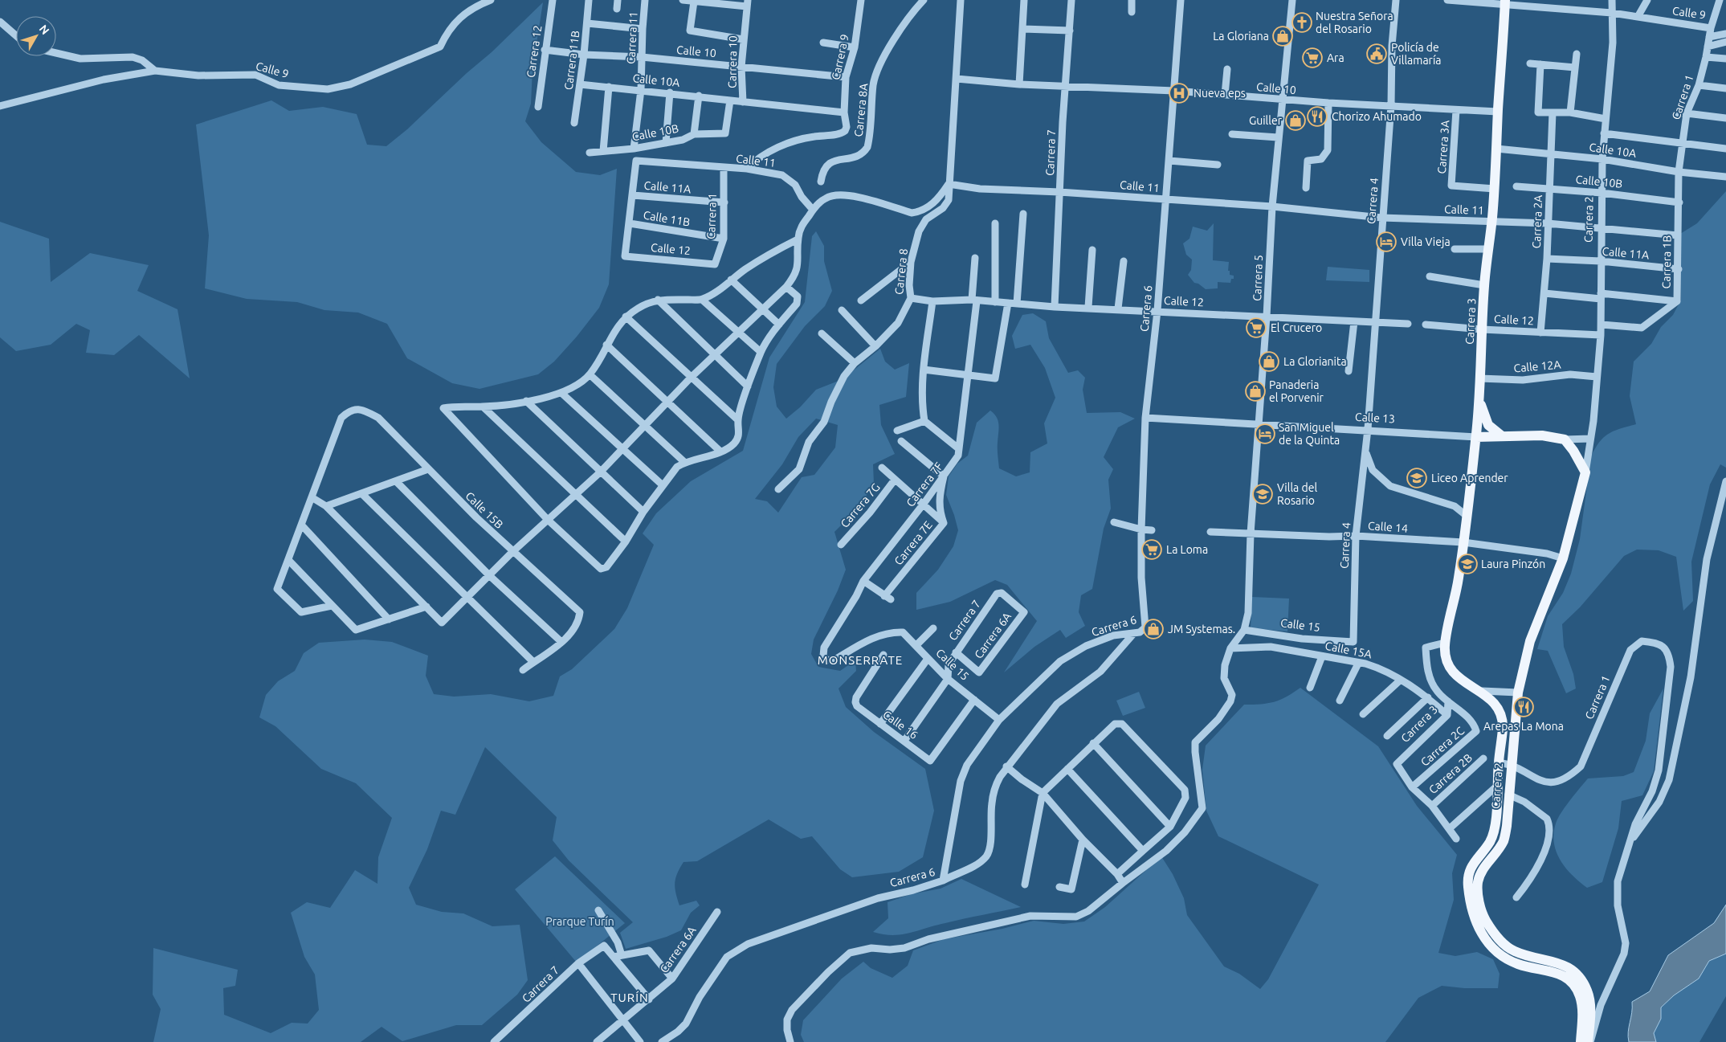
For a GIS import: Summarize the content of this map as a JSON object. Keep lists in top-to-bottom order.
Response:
{
  "streets": {
    "main road": ["Carrera 2", "Carrera 3", "Calle 13"],
    "street": [
      "Calle 9",
      "Carrera 11",
      "Carrera 12",
      "Calle 10",
      "Carrera 9",
      "Carrera 11B",
      "Carrera 10",
      "Calle 10A",
      "Carrera 1",
      "Carrera 8A",
      "Calle 10B",
      "Carrera 3A",
      "Carrera 7",
      "Calle 11",
      "Calle 11A",
      "Carrera 4",
      "Calle 11B",
      "Carrera 2A",
      "Calle 12",
      "Carrera 1B",
      "Carrera 8",
      "Carrera 5",
      "Carrera 6",
      "Calle 12A",
      "Carrera 7F",
      "Carrera 7G",
      "Calle 15B",
      "Calle 14",
      "Carrera 7E",
      "Calle 15",
      "Carrera 6A",
      "Calle 15A",
      "Calle 16",
      "Carrera 2C",
      "Carrera 2B"
    ]
  },
  "crossings": [
    ["Calle 9", "Carrera 1"],
    ["Calle 9", "Carrera 2"],
    ["Calle 9", "Carrera 3"],
    ["Carrera 11", "Calle 10"],
    ["Carrera 11", "Calle 10A"],
    ["Carrera 11", "Calle 10B"],
    ["Carrera 12", "Calle 10"],
    ["Calle 10", "Carrera 9"],
    ["Calle 10", "Carrera 11B"],
    ["Calle 10", "Carrera 10"],
    ["Calle 10", "Carrera 3A"],
    ["Calle 10", "Carrera 7"],
    ["Calle 10", "Carrera 4"],
    ["Calle 10", "Carrera 8"],
    ["Calle 10", "Carrera 5"],
    ["Calle 10", "Carrera 6"],
    ["Calle 10", "Carrera 3"],
    ["Carrera 9", "Calle 11"],
    ["Carrera 11B", "Calle 10A"],
    ["Carrera 10", "Calle 10A"],
    ["Carrera 10", "Calle 10B"],
    ["Calle 10A", "Carrera 1"],
    ["Calle 10A", "Carrera 2"],
    ["Calle 10A", "Carrera 2A"],
    ["Calle 10A", "Carrera 3"],
    ["Carrera 1", "Calle 10B"],
    ["Carrera 1", "Calle 11"],
    ["Carrera 1", "Calle 11A"],
    ["Carrera 1", "Calle 11B"],
    ["Carrera 1", "Carrera 2"],
    ["Carrera 1", "Calle 12"],
    ["Carrera 1", "Carrera 1B"],
    ["Calle 10B", "Carrera 2"],
    ["Calle 10B", "Carrera 2A"],
    ["Calle 10B", "Carrera 1B"],
    ["Carrera 3A", "Carrera 3"],
    ["Carrera 7", "Calle 11"],
    ["Carrera 7", "Calle 12"],
    ["Carrera 7", "Calle 15"],
    ["Carrera 7", "Carrera 6A"],
    ["Carrera 7", "Calle 16"],
    ["Calle 11", "Calle 11A"],
    ["Calle 11", "Carrera 4"],
    ["Calle 11", "Carrera 2"],
    ["Calle 11", "Carrera 2A"],
    ["Calle 11", "Carrera 1B"],
    ["Calle 11", "Carrera 8"],
    ["Calle 11", "Carrera 5"],
    ["Calle 11", "Carrera 6"],
    ["Calle 11", "Carrera 3"],
    ["Calle 11A", "Carrera 2"],
    ["Calle 11A", "Carrera 2A"],
    ["Calle 11A", "Carrera 1B"],
    ["Carrera 4", "Calle 12"],
    ["Carrera 4", "Carrera 3"],
    ["Carrera 4", "Calle 13"],
    ["Carrera 4", "Calle 14"],
    ["Carrera 4", "Calle 15"],
    ["Calle 11B", "Calle 12"],
    ["Carrera 2", "Calle 12"],
    ["Carrera 2", "Carrera 1B"],
    ["Carrera 2", "Calle 12A"],
    ["Carrera 2", "Calle 14"],
    ["Carrera 2A", "Calle 12"],
    ["Calle 12", "Carrera 8"],
    ["Calle 12", "Carrera 5"],
    ["Calle 12", "Carrera 6"],
    ["Calle 12", "Carrera 3"],
    ["Calle 12", "Carrera 7F"],
    ["Carrera 5", "Calle 13"],
    ["Carrera 5", "Calle 14"],
    ["Carrera 5", "Calle 15"],
    ["Carrera 6", "Calle 13"],
    ["Carrera 6", "Calle 15"],
    ["Carrera 3", "Calle 12A"],
    ["Carrera 3", "Calle 13"],
    ["Carrera 3", "Calle 14"],
    ["Carrera 3", "Calle 15A"],
    ["Carrera 3", "Carrera 2C"],
    ["Carrera 7F", "Carrera 7E"],
    ["Carrera 7F", "Calle 15"],
    ["Calle 15", "Calle 16"]
  ],
  "districts": ["MONSERRATE", "TURÍN"],
  "parks": ["Prarque Turín"],
  "places": {
    "church": ["Nuestra Señora del Rosario"],
    "shop": [
      "La Gloriana",
      "Guiller",
      "La Glorianita",
      "Panaderia el Porvenir",
      "JM Systemas."
    ],
    "public building": ["Policía de Villamaría"],
    "supermarket": ["Ara", "El Crucero", "La Loma"],
    "hospital": ["Nueva eps"],
    "restaurant": ["Chorizo Ahumado", "Arepas La Mona"],
    "hotel": ["Villa Vieja", "San Miguel de la Quinta"],
    "school or university": ["Liceo Aprender", "Villa del Rosario", "Laura Pinzón"]
  },
  "north": "top right"
}
